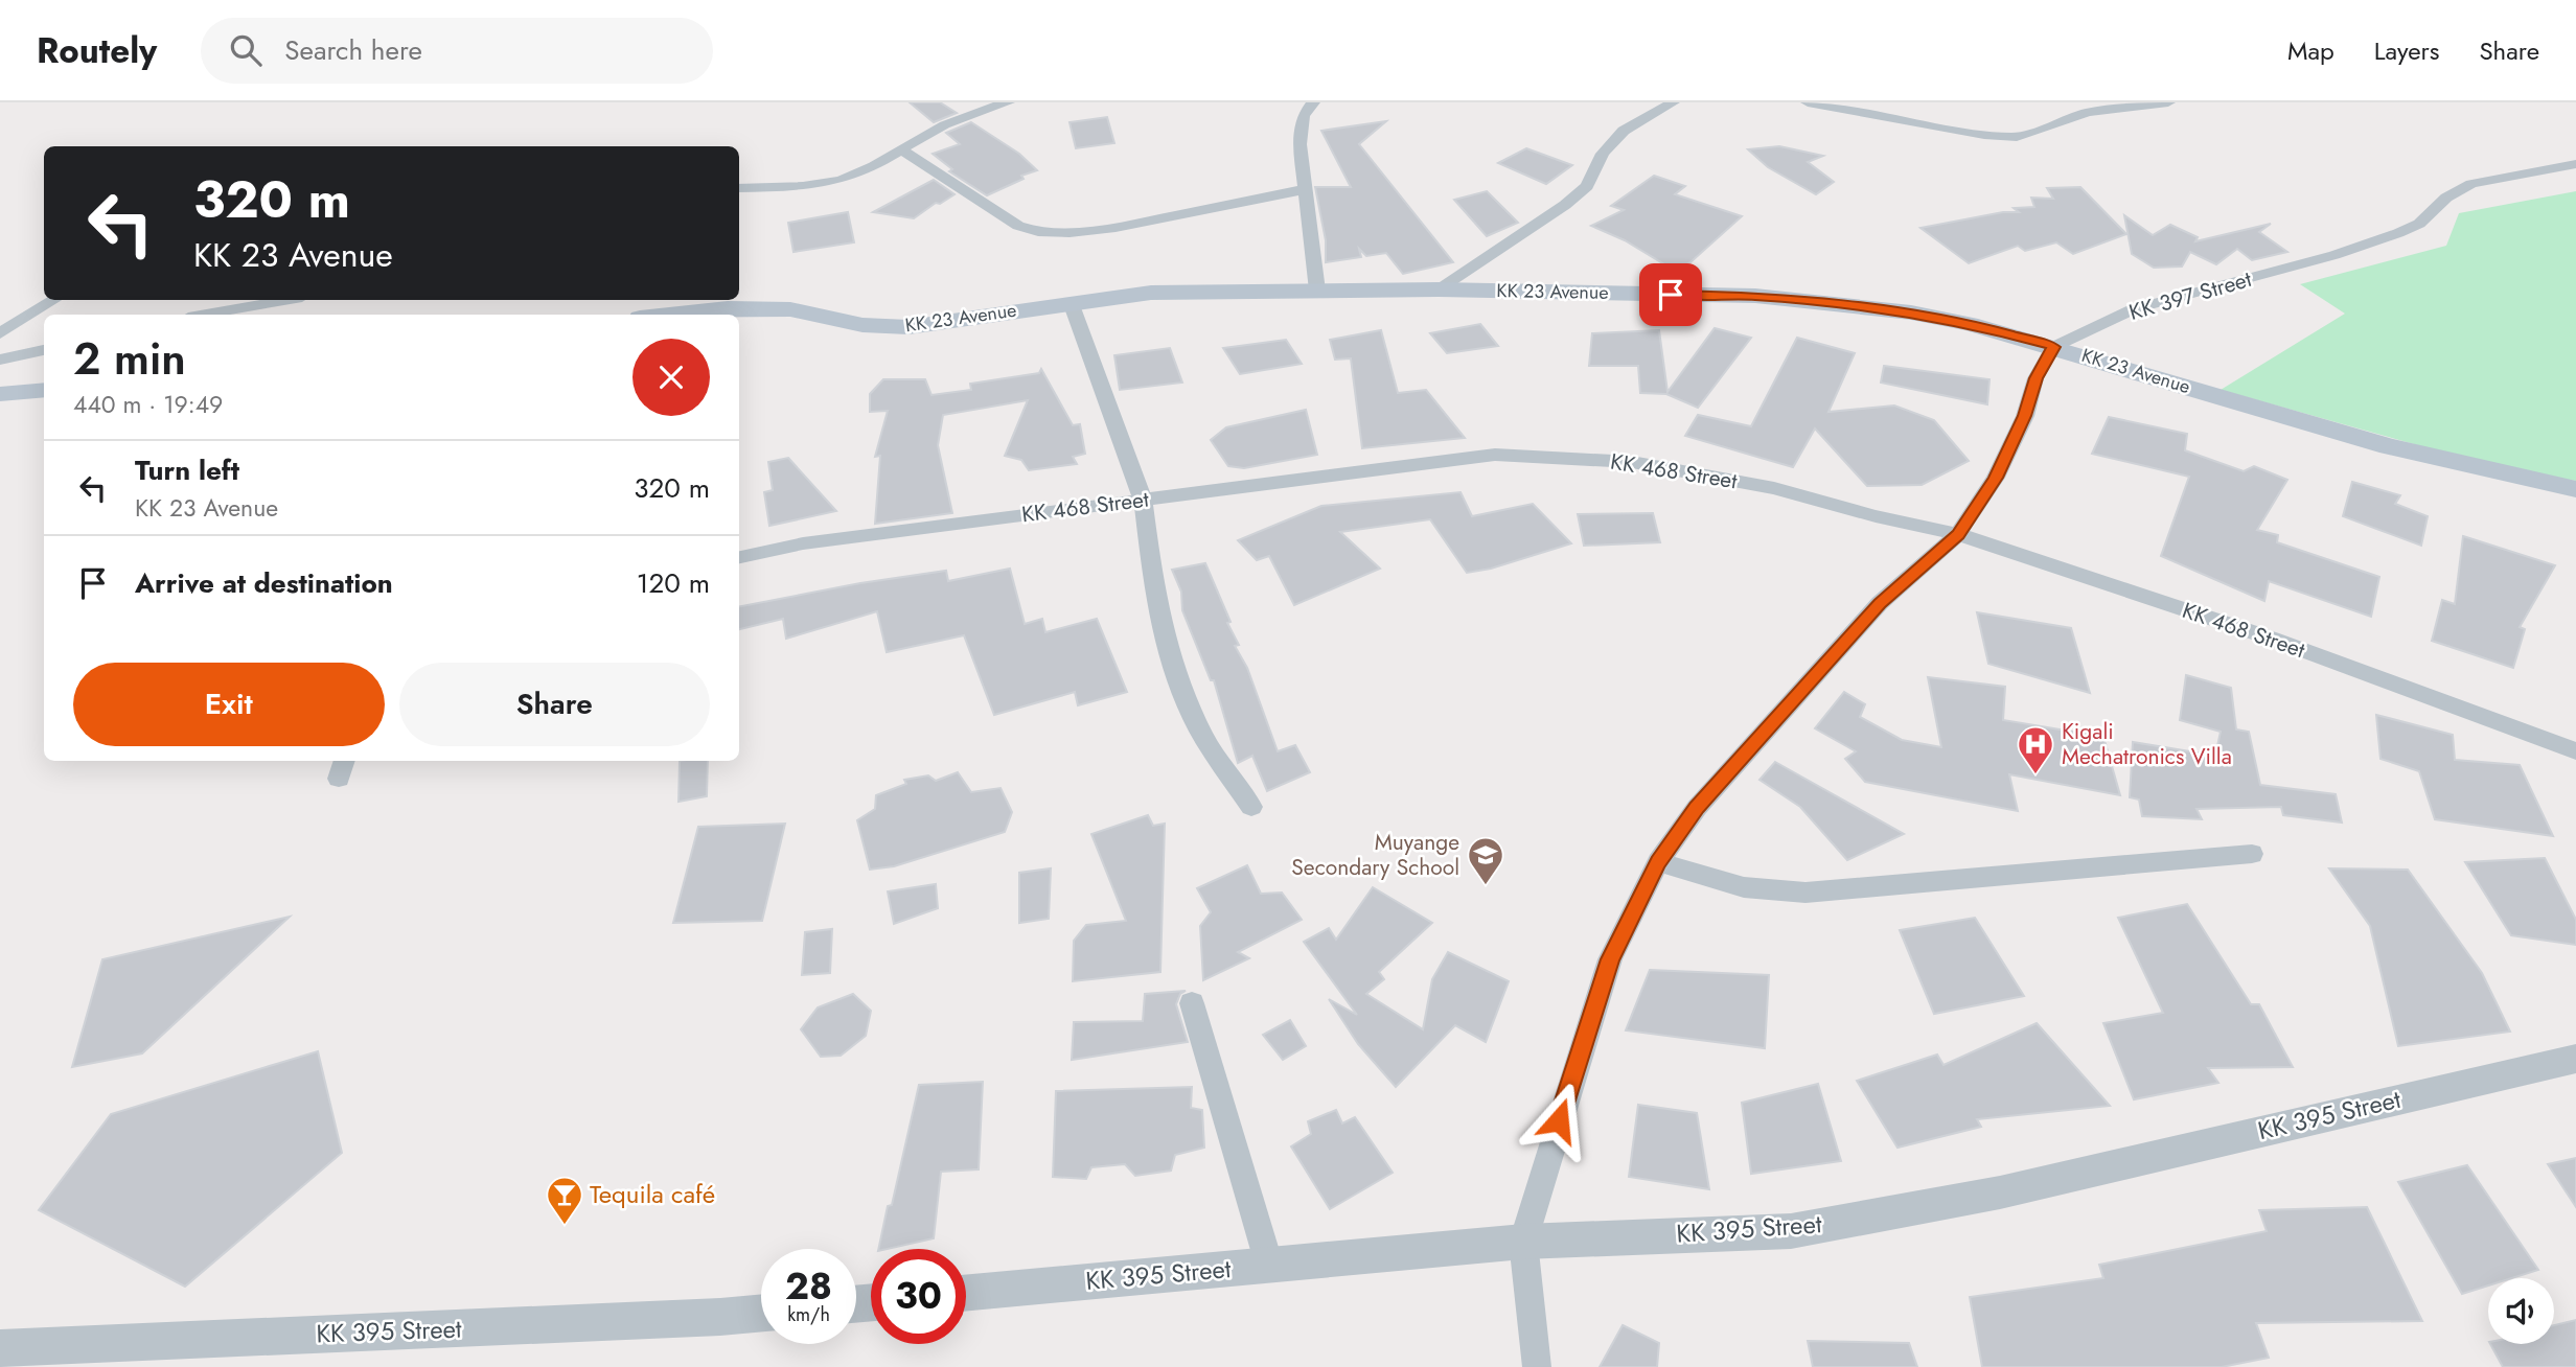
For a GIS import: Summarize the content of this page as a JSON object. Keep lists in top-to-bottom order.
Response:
{
  "streets": {
    "main road": ["KK 23 Avenue"],
    "street": ["KK 397 Street", "KK 468 Street", "KK 395 Street"]
  },
  "crossings": [
    ["KK 23 Avenue", "KK 397 Street"]
  ],
  "places": {
    "hospital": ["Kigali Mechatronics Villa"],
    "school or university": ["Muyange Secondary School"],
    "bar": ["Tequila café"]
  },
  "page": {
    "header": "Routely",
    "search": "Search here",
    "nav": ["Map", "Layers", "Share"],
    "turn": ["320 m", "KK 23 Avenue"],
    "heading": ["2 min", "440 m · 19:49"],
    "list": [
      {
        "name": "Turn left",
        "note": "KK 23 Avenue",
        "value": "320 m"
      },
      {
        "name": "Arrive at destination",
        "value": "120 m"
      }
    ],
    "buttons": ["Exit", "Share"],
    "speed": "28 km/h",
    "limit": "30"
  }
}
